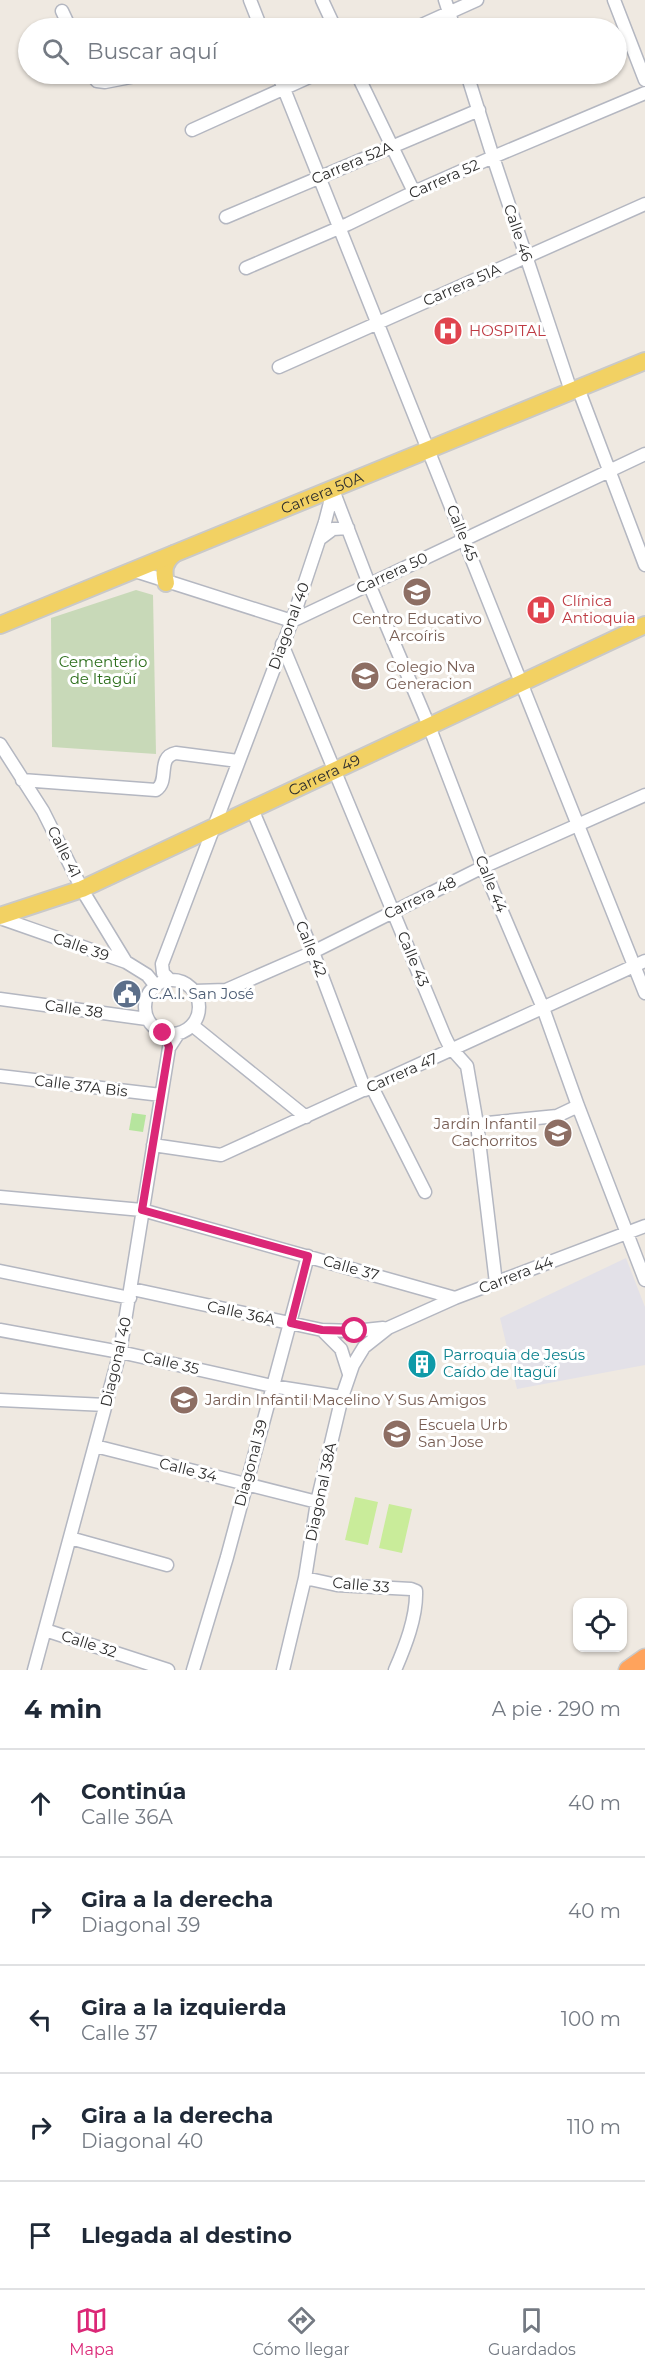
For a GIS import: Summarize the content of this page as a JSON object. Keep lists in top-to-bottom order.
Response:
{
  "streets": {
    "main road": ["Carrera 50A", "Carrera 49"],
    "street": [
      "Carrera 52A",
      "Carrera 52",
      "Calle 46",
      "Carrera 51A",
      "Calle 45",
      "Carrera 50",
      "Diagonal 40",
      "Calle 41",
      "Calle 44",
      "Carrera 48",
      "Calle 39",
      "Calle 42",
      "Calle 43",
      "Calle 38",
      "Carrera 47",
      "Calle 37A Bis",
      "Calle 37",
      "Carrera 44",
      "Calle 36A",
      "Calle 35",
      "Diagonal 39",
      "Calle 34",
      "Diagonal 38A",
      "Calle 33",
      "Calle 32"
    ]
  },
  "crossings": [
    ["Carrera 52A", "Calle 46"],
    ["Carrera 52A", "Calle 45"],
    ["Carrera 52", "Calle 46"],
    ["Carrera 52", "Calle 45"],
    ["Calle 46", "Carrera 51A"],
    ["Calle 46", "Carrera 50A"],
    ["Calle 46", "Carrera 50"],
    ["Carrera 51A", "Calle 45"],
    ["Carrera 50A", "Calle 45"],
    ["Carrera 50A", "Diagonal 40"],
    ["Carrera 50A", "Calle 44"],
    ["Calle 45", "Carrera 50"],
    ["Calle 45", "Carrera 49"],
    ["Calle 45", "Carrera 48"],
    ["Calle 45", "Carrera 47"],
    ["Carrera 50", "Diagonal 40"],
    ["Carrera 50", "Calle 44"],
    ["Diagonal 40", "Carrera 49"],
    ["Diagonal 40", "Calle 44"],
    ["Diagonal 40", "Carrera 48"],
    ["Diagonal 40", "Calle 39"],
    ["Diagonal 40", "Calle 43"],
    ["Diagonal 40", "Calle 38"],
    ["Diagonal 40", "Carrera 47"],
    ["Diagonal 40", "Calle 37A Bis"],
    ["Diagonal 40", "Calle 37"],
    ["Diagonal 40", "Calle 36A"],
    ["Diagonal 40", "Calle 35"],
    ["Diagonal 40", "Calle 34"],
    ["Diagonal 40", "Calle 32"],
    ["Carrera 49", "Calle 41"],
    ["Carrera 49", "Calle 44"],
    ["Carrera 49", "Calle 39"],
    ["Carrera 49", "Calle 42"],
    ["Carrera 49", "Calle 43"],
    ["Calle 41", "Calle 39"],
    ["Calle 44", "Carrera 48"],
    ["Calle 44", "Carrera 47"],
    ["Calle 44", "Carrera 44"],
    ["Carrera 48", "Calle 39"],
    ["Carrera 48", "Calle 42"],
    ["Carrera 48", "Calle 43"],
    ["Carrera 48", "Calle 38"],
    ["Calle 39", "Calle 38"],
    ["Calle 42", "Carrera 47"],
    ["Calle 43", "Carrera 47"],
    ["Calle 43", "Carrera 44"],
    ["Calle 37", "Carrera 44"],
    ["Calle 37", "Diagonal 39"],
    ["Carrera 44", "Calle 36A"],
    ["Carrera 44", "Diagonal 38A"],
    ["Calle 36A", "Diagonal 39"],
    ["Calle 36A", "Diagonal 38A"],
    ["Calle 35", "Diagonal 39"],
    ["Calle 35", "Diagonal 38A"],
    ["Diagonal 39", "Calle 34"],
    ["Calle 34", "Diagonal 38A"],
    ["Diagonal 38A", "Calle 33"]
  ],
  "parks": ["Cementerio de Itagüí"],
  "places": {
    "hospital": ["HOSPITAL", "Clínica Antioquia"],
    "school or university": [
      "Centro Educativo Arcoíris",
      "Colegio Nva Generacion",
      "Jardin Infantil Cachorritos",
      "Jardin Infantil Macelino Y Sus Amigos",
      "Escuela Urb San Jose"
    ],
    "public building": ["C.A.I. San José"],
    "building": ["Parroquia de Jesús Caído de Itagüí"]
  },
  "page": {
    "search": "Buscar aquí",
    "heading": ["4 min", "A pie · 290 m"],
    "list": [
      ["Continúa", "Calle 36A", "40 m"],
      ["Gira a la derecha", "Diagonal 39", "40 m"],
      ["Gira a la izquierda", "Calle 37", "100 m"],
      ["Gira a la derecha", "Diagonal 40", "110 m"],
      "Llegada al destino"
    ],
    "nav": ["Mapa", "Cómo llegar", "Guardados"]
  }
}
